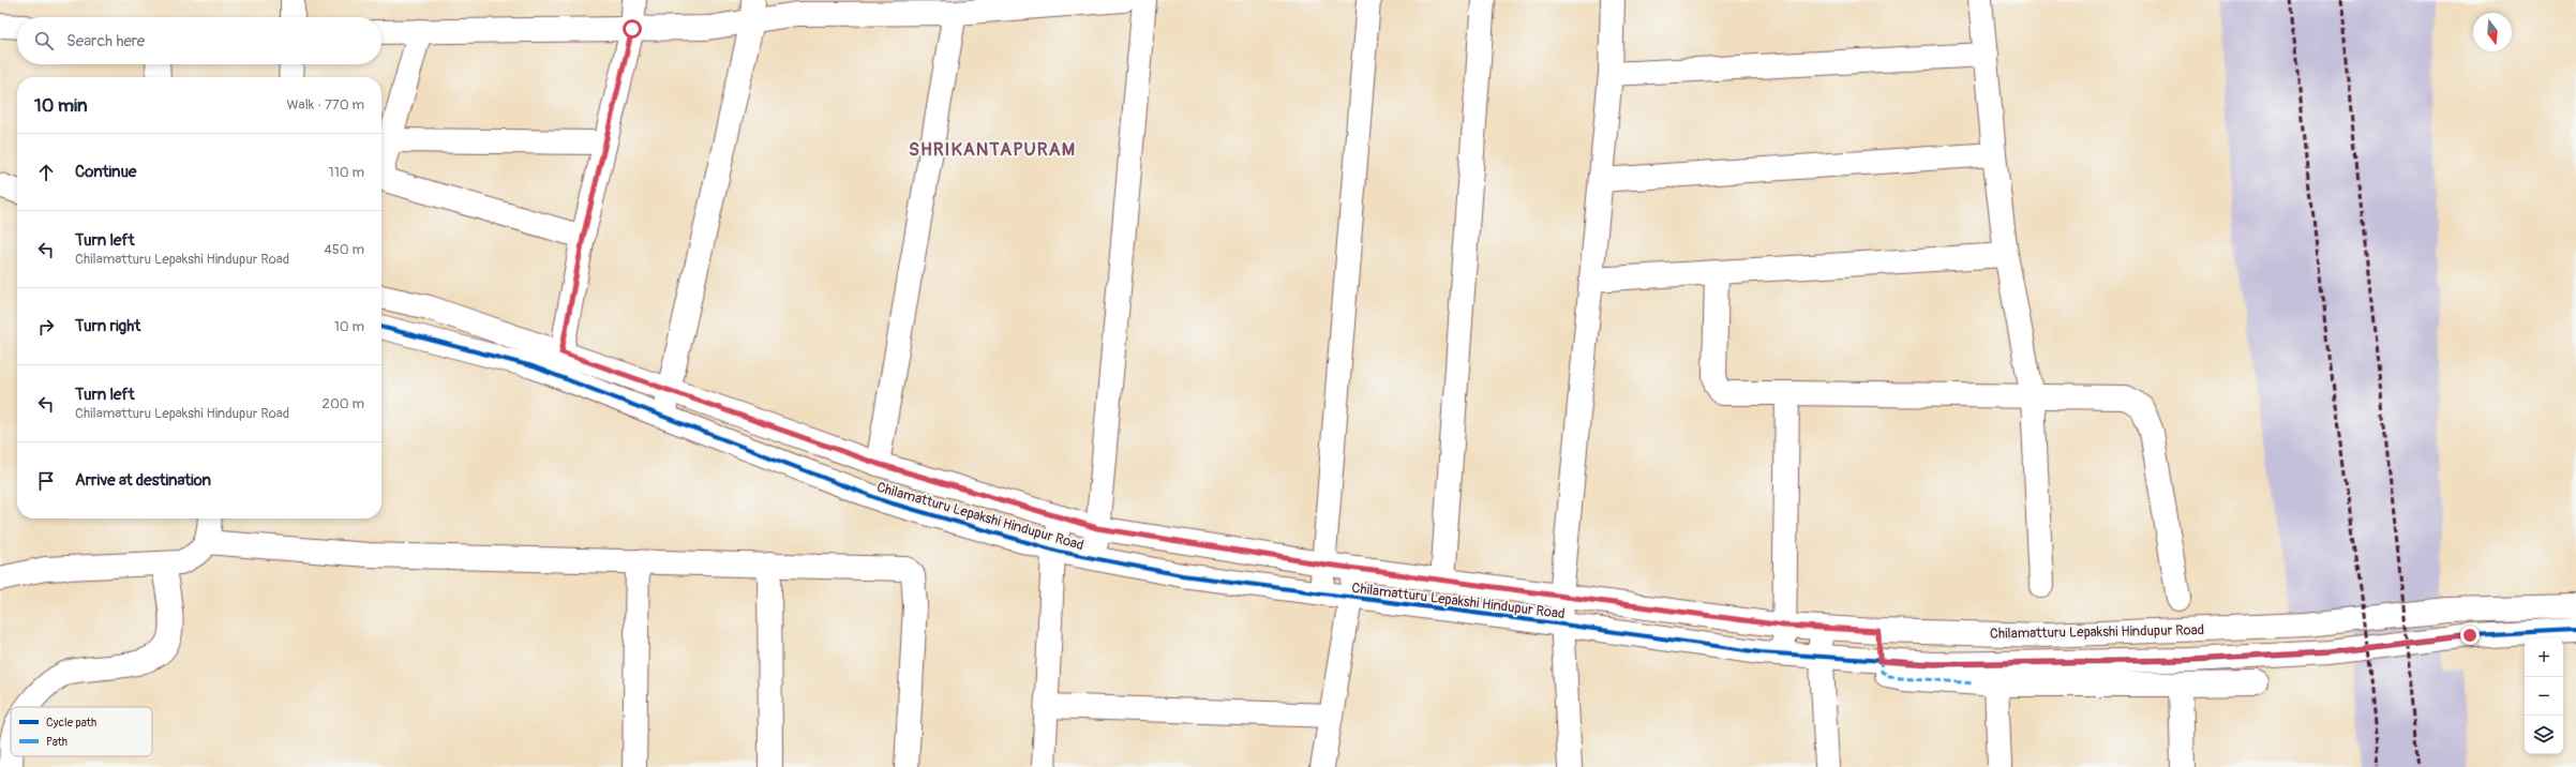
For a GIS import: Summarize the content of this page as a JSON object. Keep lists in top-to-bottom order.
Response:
{
  "streets": {
    "street": ["Chilamatturu Lepakshi Hindupur Road"]
  },
  "districts": ["SHRIKANTAPURAM"],
  "legend": ["Cycle path", "Path"],
  "north": "bottom",
  "page": {
    "search": "Search here",
    "heading": ["10 min", "Walk · 770 m"],
    "list": [
      ["Continue", "110 m"],
      ["Turn left", "Chilamatturu Lepakshi Hindupur Road", "450 m"],
      ["Turn right", "10 m"],
      ["Turn left", "Chilamatturu Lepakshi Hindupur Road", "200 m"],
      "Arrive at destination"
    ],
    "map_buttons": ["+", "−"]
  }
}
